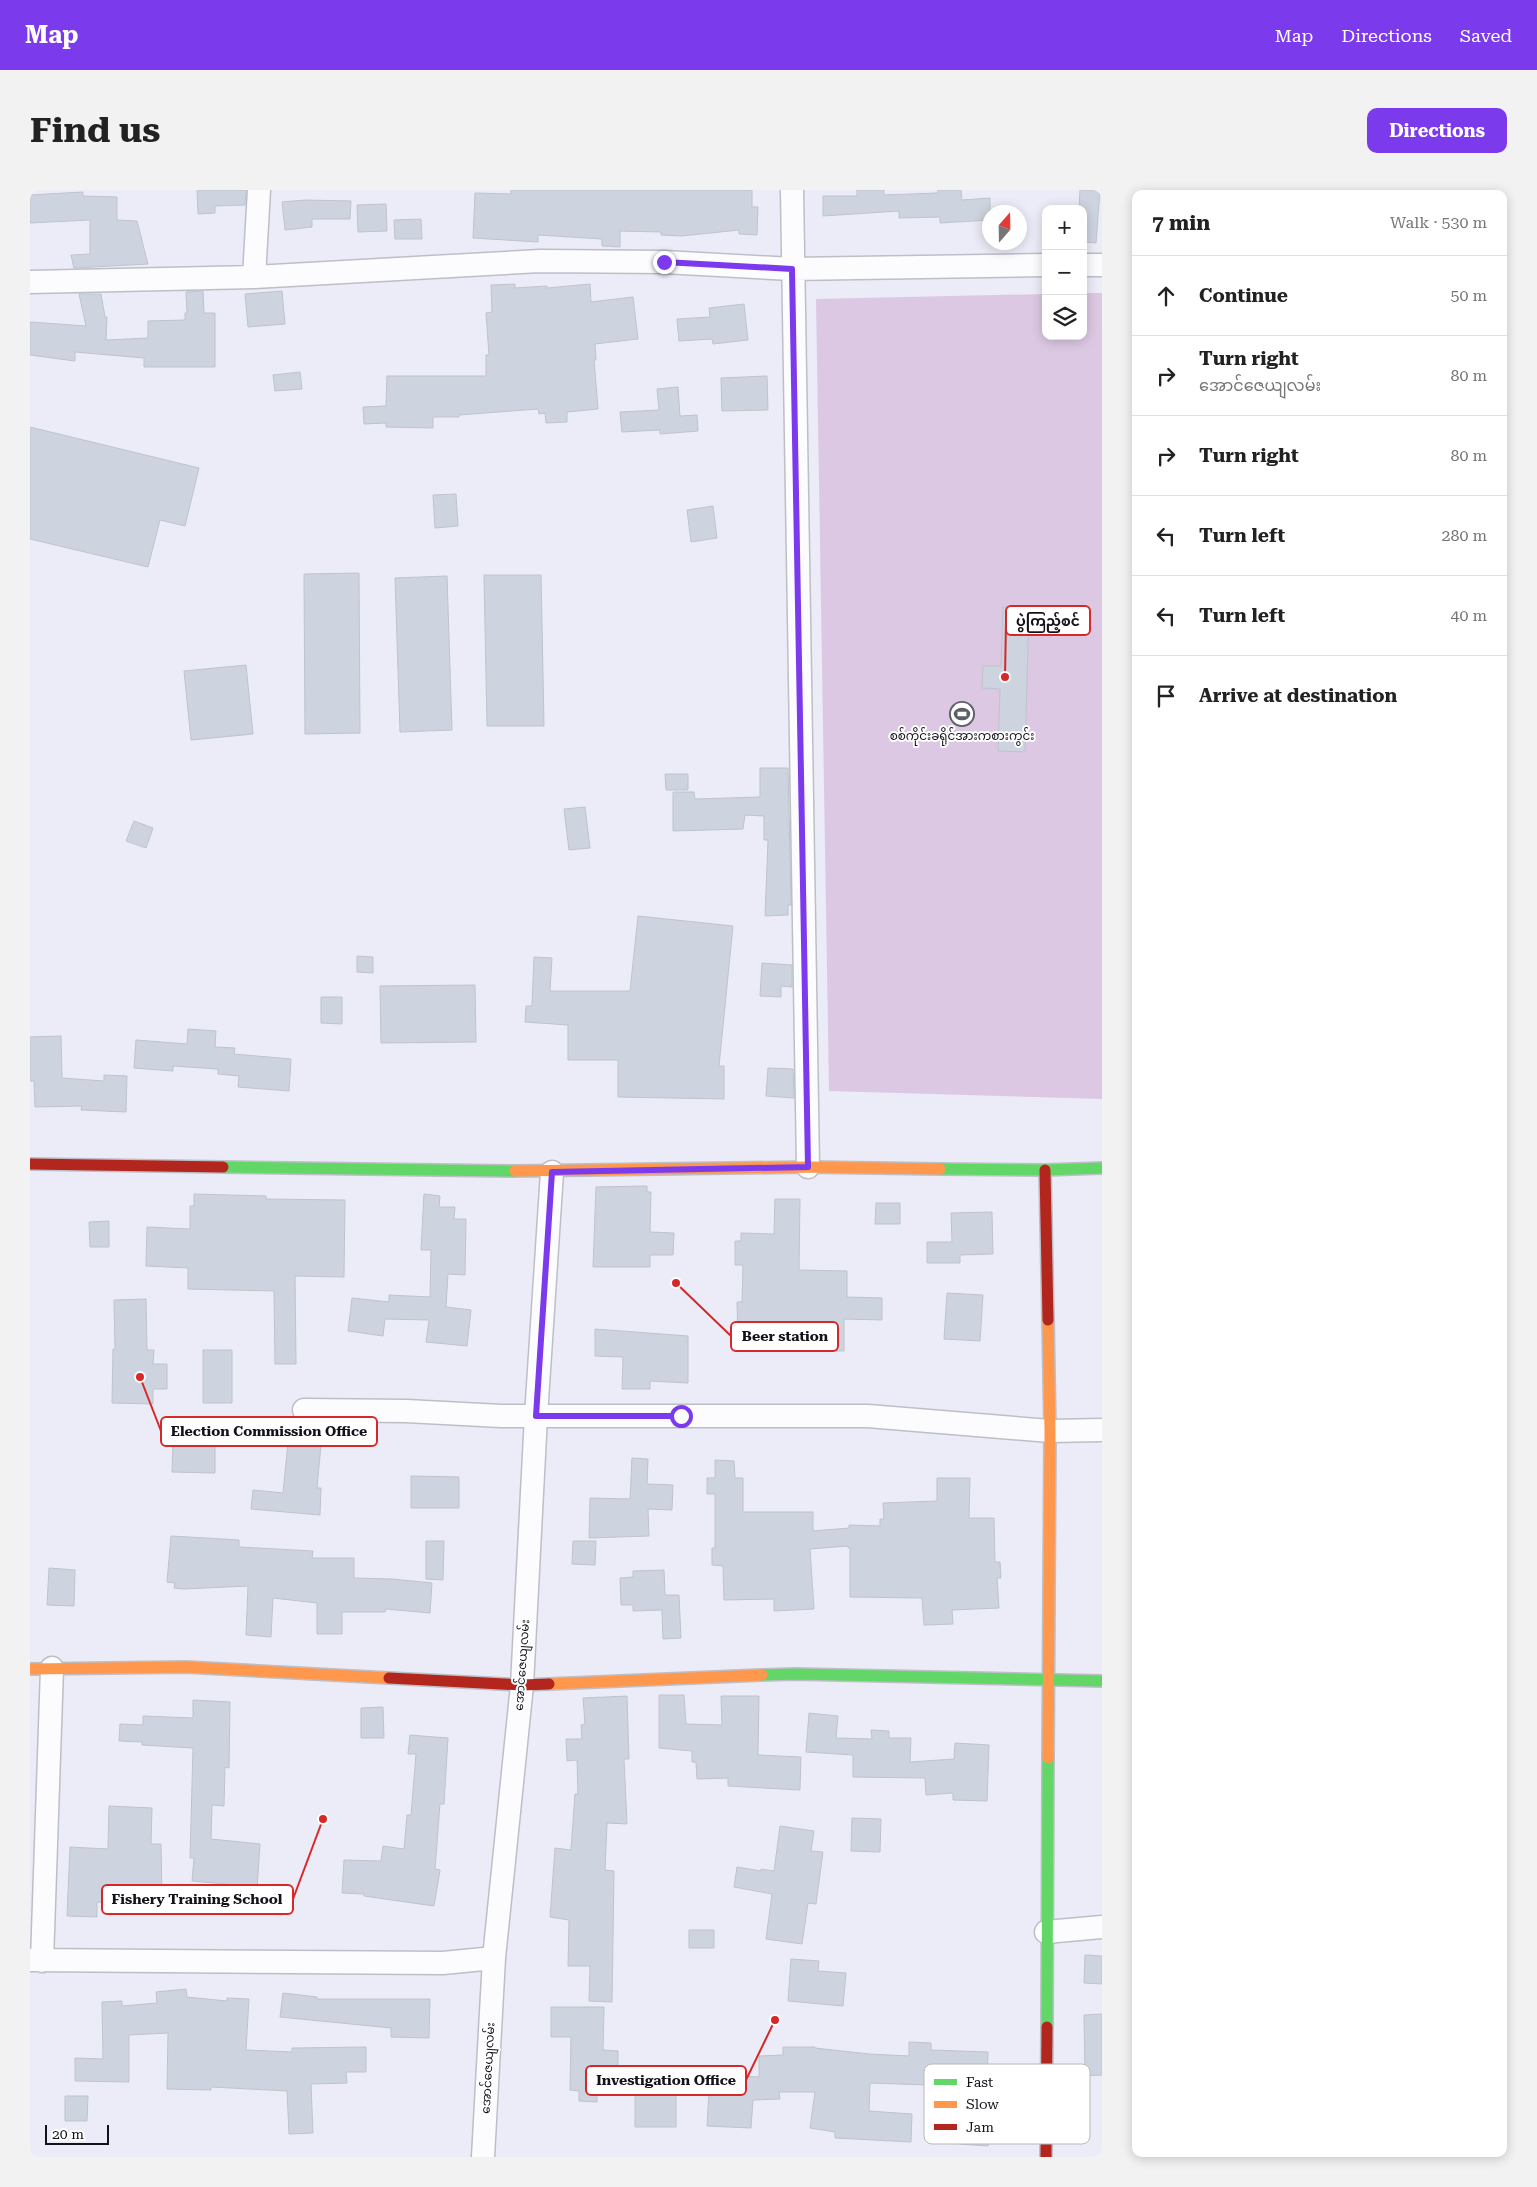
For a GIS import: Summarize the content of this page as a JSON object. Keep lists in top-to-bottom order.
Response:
{
  "streets": {
    "street": ["အောင်ဇေယျလမ်း"]
  },
  "places": {
    "other": [
      "ပွဲကြည့်စင်",
      "Beer station",
      "Election Commission Office",
      "Fishery Training School",
      "Investigation Office"
    ],
    "sports": ["စစ်ကိုင်းခရိုင်အားကစားကွင်း"]
  },
  "legend": ["Fast", "Slow", "Jam"],
  "scale_bar": "20 m",
  "north": "top",
  "page": {
    "header": "Map",
    "nav": ["Map", "Directions", "Saved"],
    "buttons": "Directions",
    "title": "Find us",
    "heading": ["7 min", "Walk · 530 m"],
    "map_buttons": ["+", "−"],
    "list": [
      ["Continue", "50 m"],
      ["Turn right", "အောင်ဇေယျလမ်း", "80 m"],
      ["Turn right", "80 m"],
      ["Turn left", "280 m"],
      ["Turn left", "40 m"],
      "Arrive at destination"
    ],
    "scale": "20 m"
  }
}
